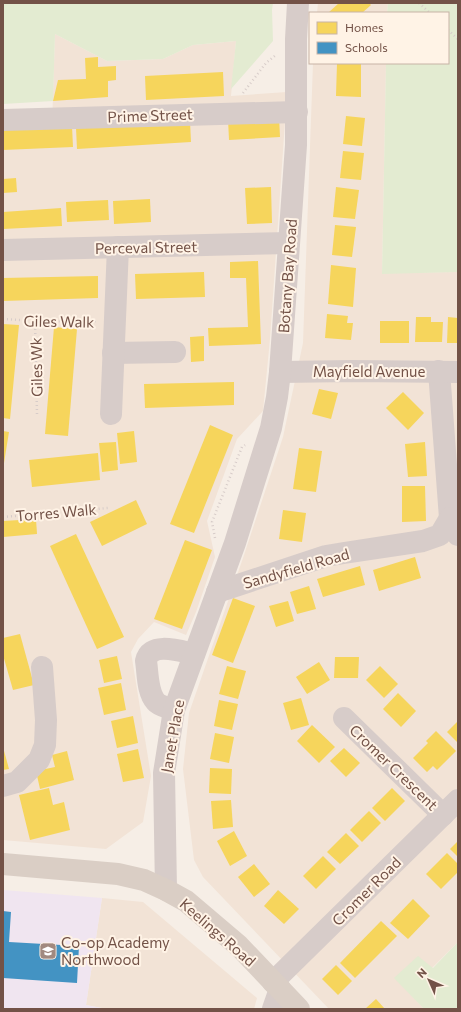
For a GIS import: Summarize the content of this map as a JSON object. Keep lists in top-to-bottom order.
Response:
{
  "streets": {
    "main road": ["Keelings Road"],
    "street": [
      "Prime Street",
      "Perceval Street",
      "Botany Bay Road",
      "Mayfield Avenue",
      "Sandyfield Road",
      "Janet Place",
      "Cromer Crescent",
      "Cromer Road"
    ],
    "path": ["Giles Walk", "Giles Wk", "Torres Walk"]
  },
  "crossings": [
    ["Prime Street", "Botany Bay Road"],
    ["Perceval Street", "Botany Bay Road"],
    ["Botany Bay Road", "Mayfield Avenue"],
    ["Botany Bay Road", "Janet Place"],
    ["Giles Walk", "Giles Wk"],
    ["Sandyfield Road", "Janet Place"],
    ["Janet Place", "Keelings Road"],
    ["Cromer Crescent", "Cromer Road"],
    ["Cromer Road", "Keelings Road"]
  ],
  "places": {
    "school or university": ["Co-op Academy Northwood"]
  },
  "legend": ["Homes", "Schools"],
  "north": "top left"
}
